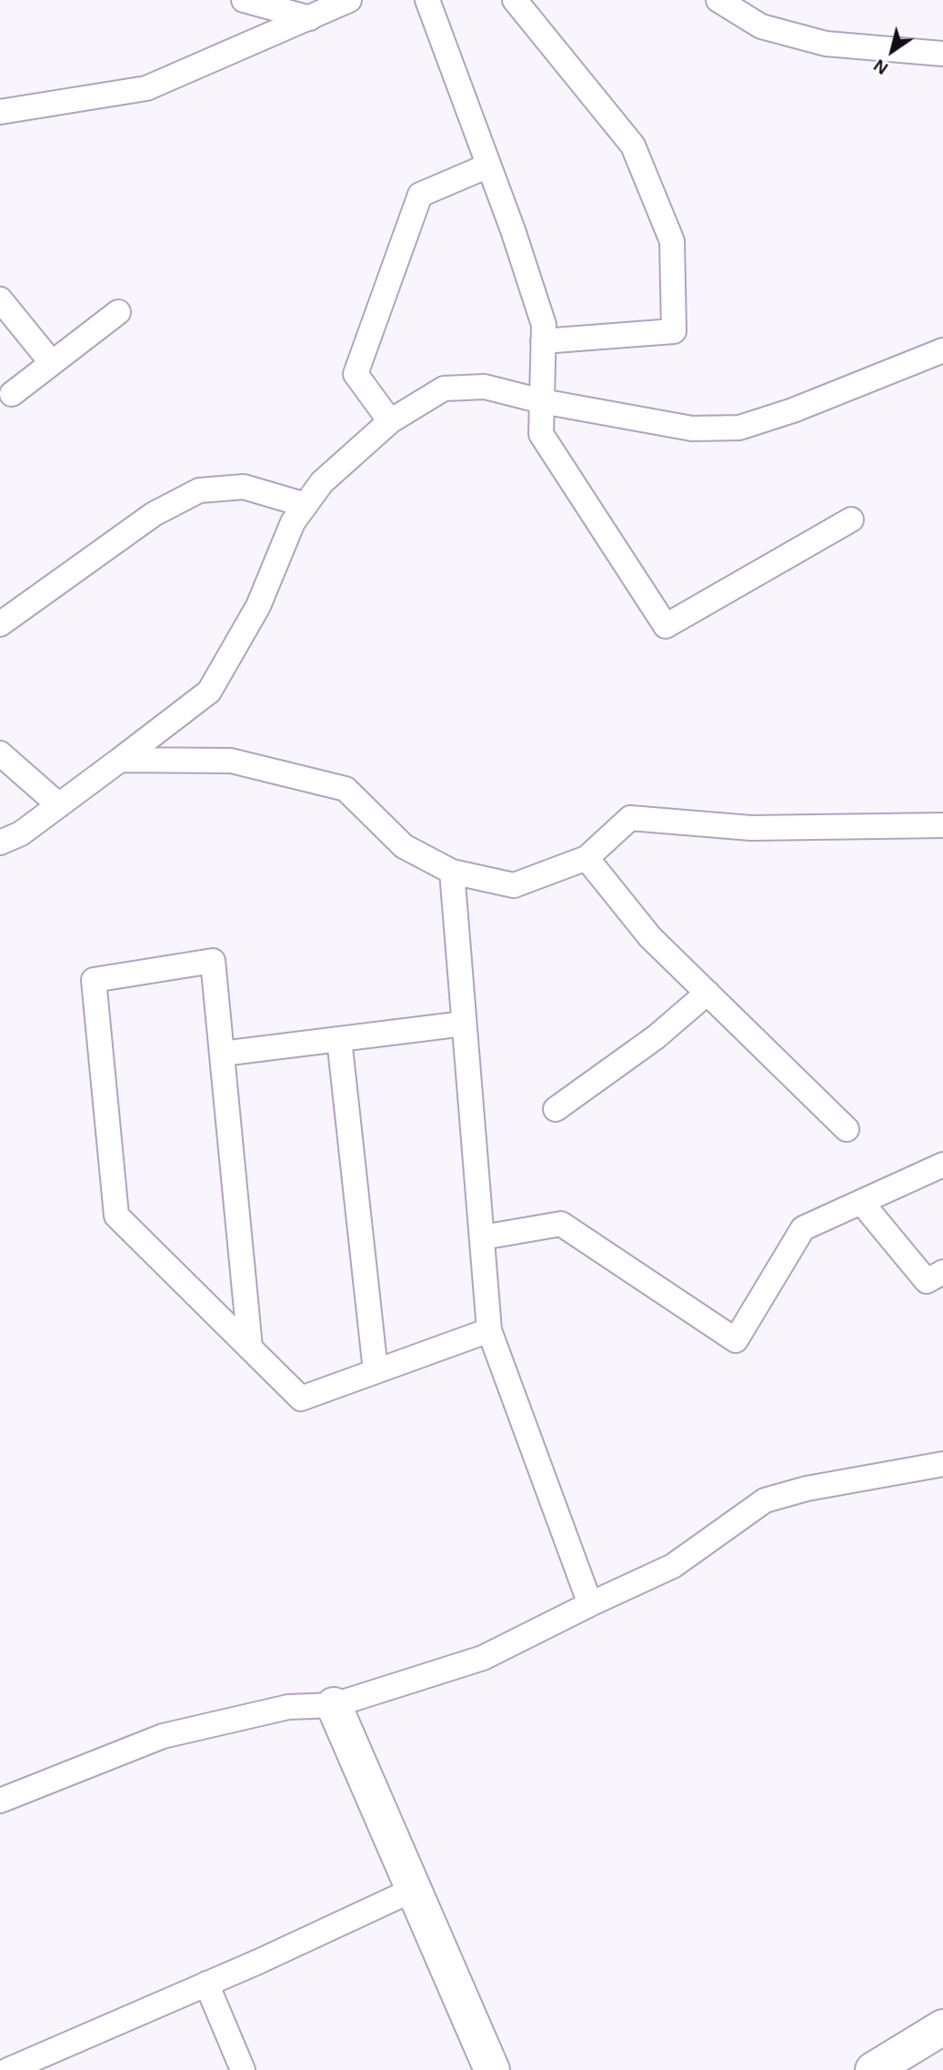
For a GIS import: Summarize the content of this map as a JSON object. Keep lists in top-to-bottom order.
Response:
{
  "north": "bottom left"
}
